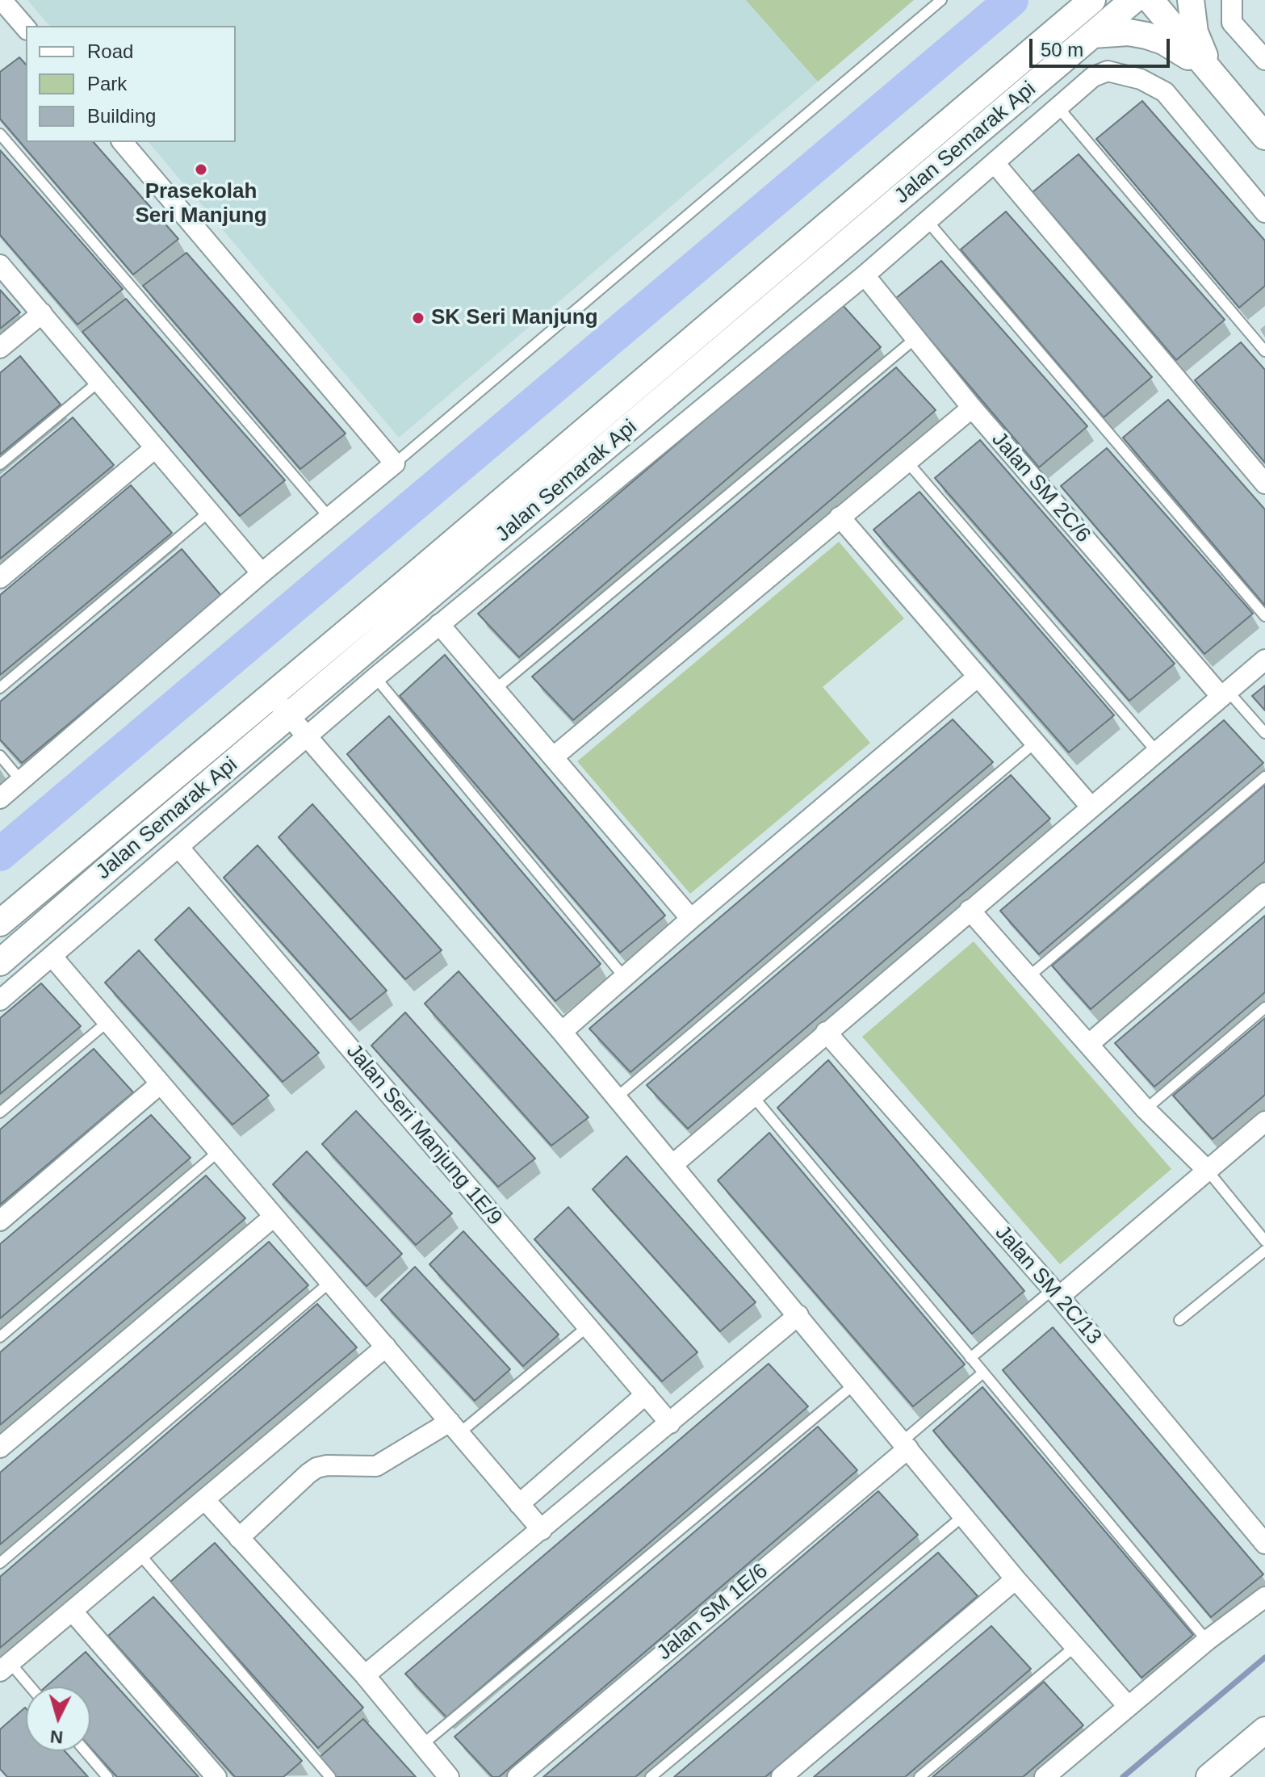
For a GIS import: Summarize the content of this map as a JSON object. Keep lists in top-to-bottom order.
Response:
{
  "streets": {
    "street": [
      "Jalan Semarak Api",
      "Jalan SM 2C/6",
      "Jalan Seri Manjung 1E/9",
      "Jalan SM 2C/13",
      "Jalan SM 1E/6"
    ]
  },
  "places": ["Prasekolah Seri Manjung", "SK Seri Manjung"],
  "legend": ["Road", "Park", "Building"],
  "scale_bar": "50 m",
  "north": "bottom"
}
